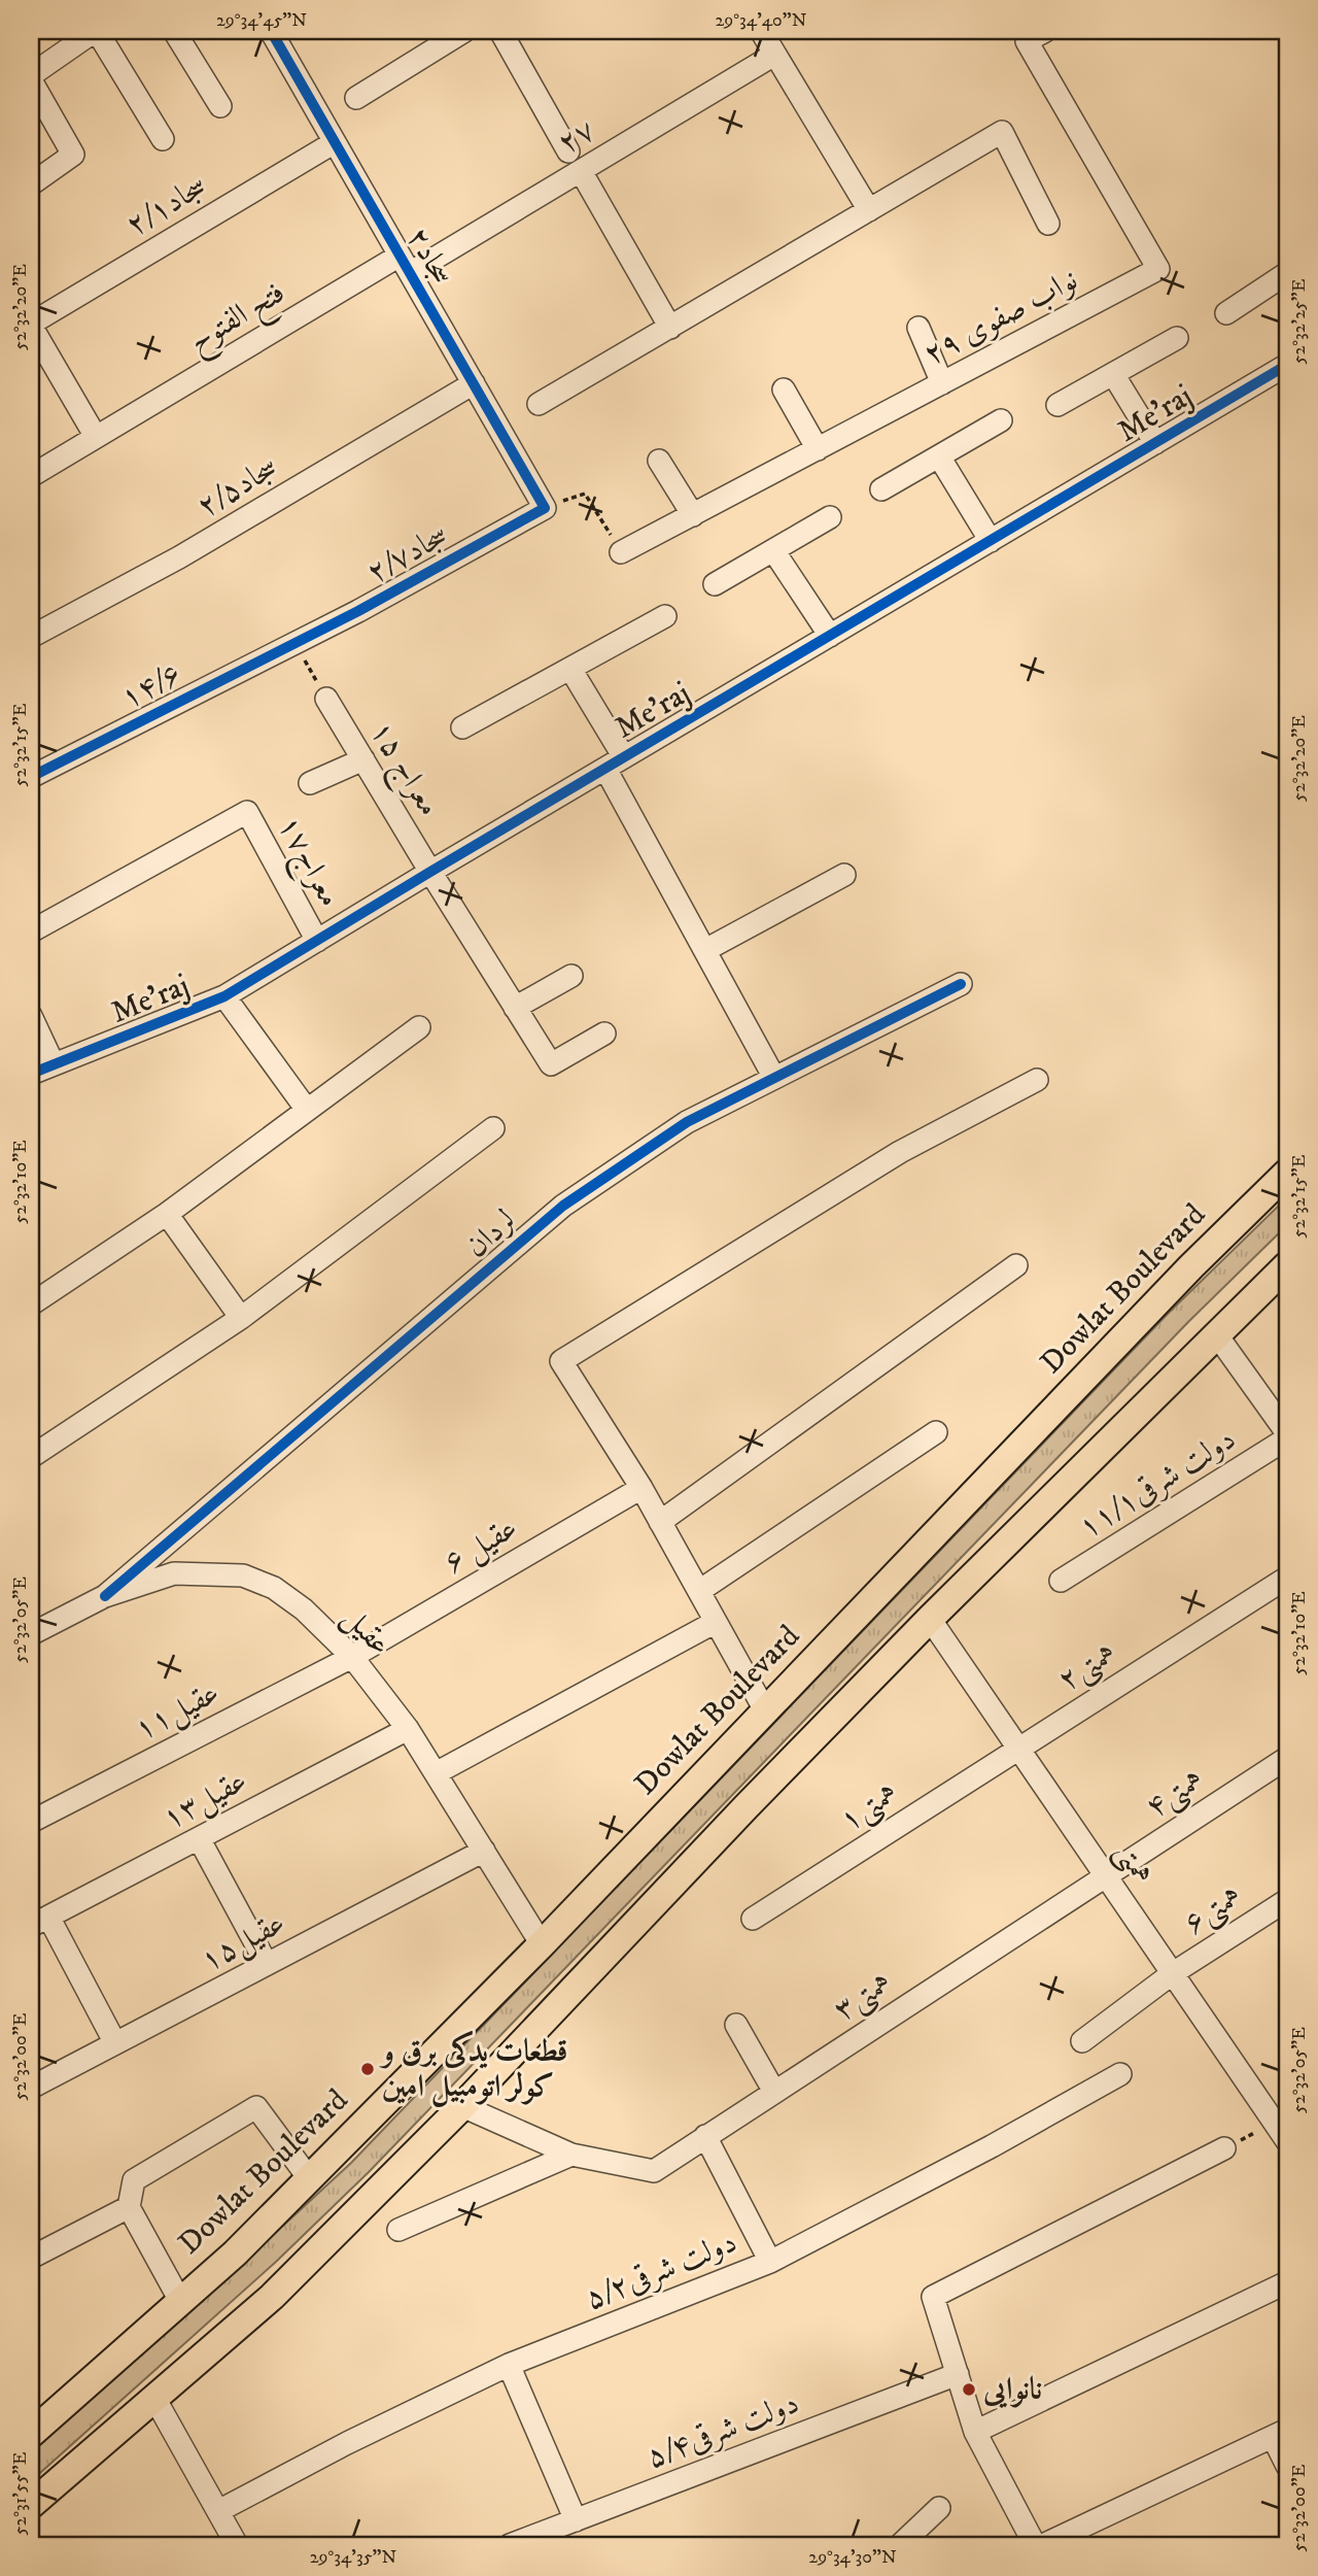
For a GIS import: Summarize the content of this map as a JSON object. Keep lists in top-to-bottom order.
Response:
{
  "streets": {
    "main road": ["Dowlat Boulevard"],
    "street": [
      "۲۷",
      "۲/۱سجاد",
      "۲سجاد",
      "فتح الفتوح",
      "نواب صفوی ۲۹",
      "Me'raj",
      "۲/۵سجاد",
      "سجاد۲/۷",
      "۱۴/۶",
      "معراج ۱۵",
      "معراج۱۷",
      "لردان",
      "۱۱/۱دولت شرقی",
      "عقیل ۶",
      "عقیل",
      "۲همتی",
      "عقیل۱۱",
      "۴همتی",
      "عقیل۱۳",
      "۱همتی",
      "همتی",
      "۶همتی",
      "عقیل۱۵",
      "۳همتی",
      "۵/۲دولت شرقی",
      "۵/۴دولت شرقی"
    ]
  },
  "crossings": [
    ["۲۷", "۲سجاد"],
    ["۲۷", "فتح الفتوح"],
    ["۲/۱سجاد", "۲سجاد"],
    ["۲سجاد", "فتح الفتوح"],
    ["۲سجاد", "۲/۵سجاد"],
    ["۲سجاد", "سجاد۲/۷"],
    ["Me'raj", "معراج ۱۵"],
    ["Me'raj", "معراج۱۷"],
    ["سجاد۲/۷", "۱۴/۶"],
    ["لردان", "عقیل"],
    ["Dowlat Boulevard", "عقیل"],
    ["عقیل ۶", "عقیل"],
    ["عقیل ۶", "عقیل۱۱"],
    ["عقیل", "عقیل۱۱"],
    ["عقیل", "عقیل۱۳"],
    ["عقیل", "عقیل۱۵"],
    ["۲همتی", "۱همتی"],
    ["۲همتی", "همتی"],
    ["۴همتی", "همتی"],
    ["۴همتی", "۳همتی"],
    ["۱همتی", "همتی"],
    ["همتی", "۶همتی"],
    ["همتی", "۳همتی"]
  ],
  "places": ["قطعات یدکی برق و کولر اتومبیل امین", "نانوایی"],
  "coordinates": [
    "29°34'45\"N",
    "29°34'40\"N",
    "52°32'20\"E",
    "52°32'25\"E",
    "52°32'15\"E",
    "52°32'10\"E",
    "52°32'05\"E",
    "52°32'00\"E",
    "52°31'55\"E",
    "29°34'35\"N",
    "29°34'30\"N"
  ]
}
